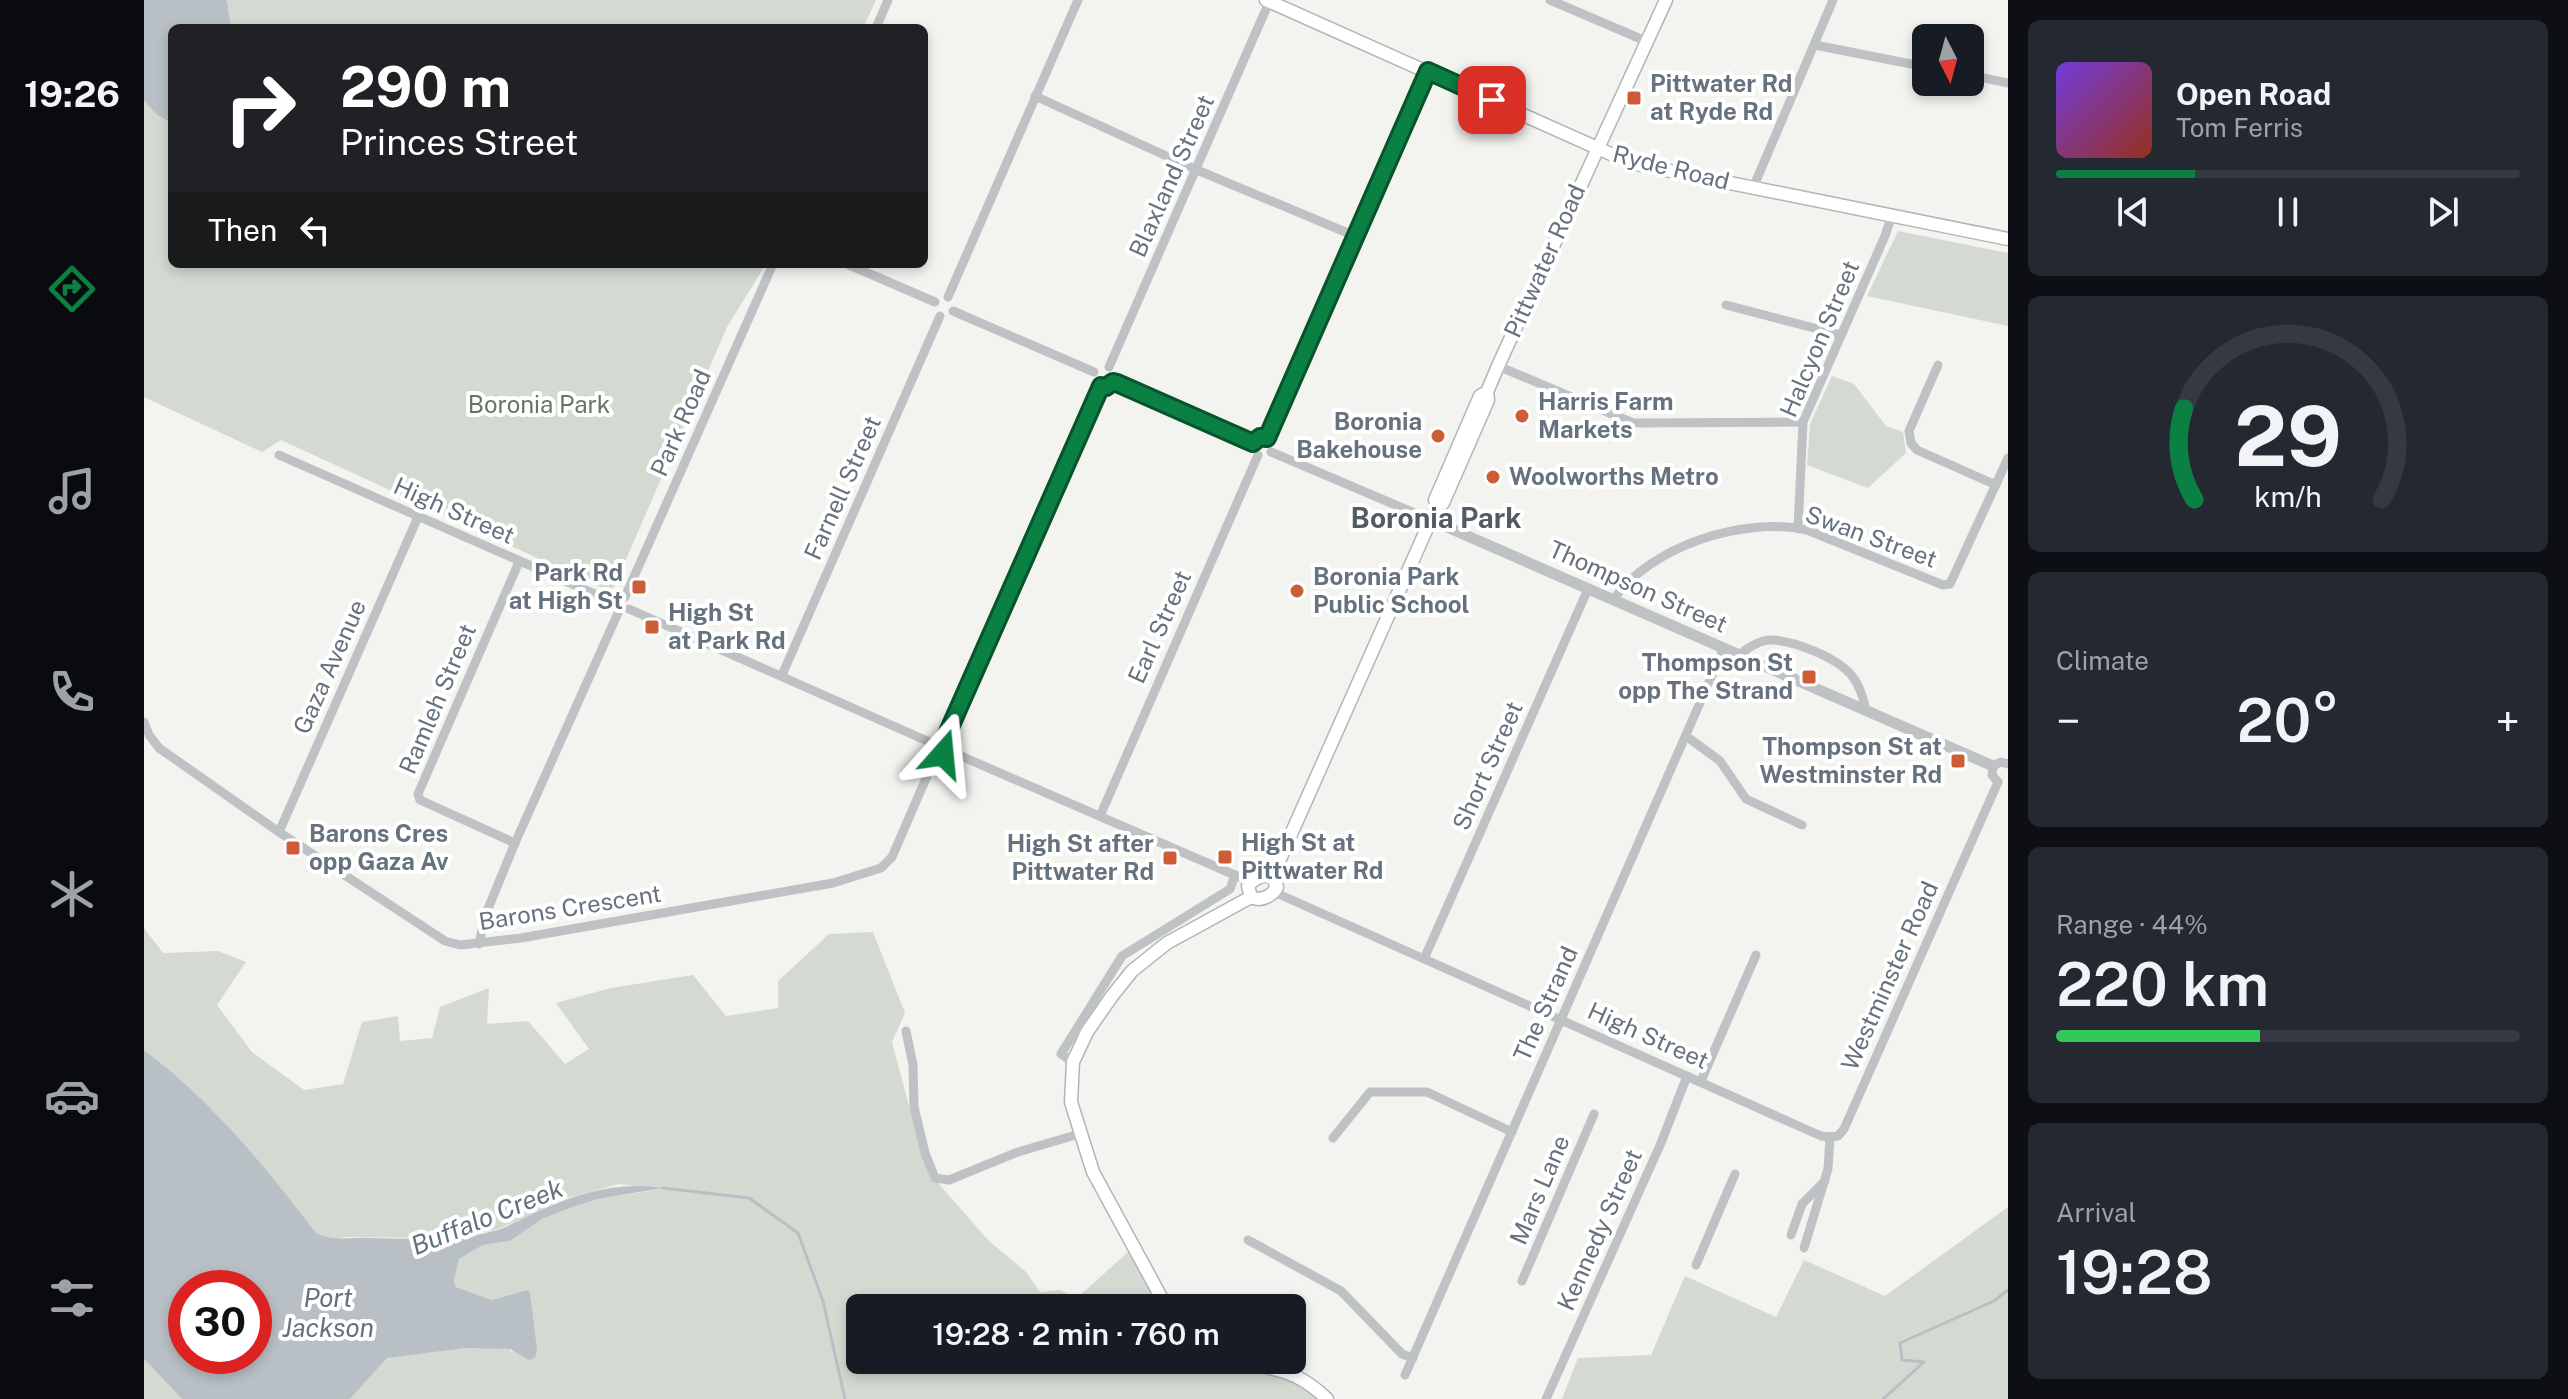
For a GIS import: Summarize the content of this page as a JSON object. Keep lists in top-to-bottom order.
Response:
{
  "streets": {
    "main road": ["Ryde Road", "Pittwater Road"],
    "street": [
      "Blaxland Street",
      "Halcyon Street",
      "Park Road",
      "Farnell Street",
      "High Street",
      "Swan Street",
      "Thompson Street",
      "Earl Street",
      "Gaza Avenue",
      "Ramleh Street",
      "Short Street",
      "Barons Crescent",
      "Westminster Road",
      "The Strand",
      "Mars Lane",
      "Kennedy Street"
    ]
  },
  "crossings": [
    ["Ryde Road", "Blaxland Street"],
    ["Ryde Road", "Pittwater Road"],
    ["Ryde Road", "Halcyon Street"],
    ["Pittwater Road", "High Street"],
    ["Pittwater Road", "Thompson Street"],
    ["Halcyon Street", "Swan Street"],
    ["Park Road", "High Street"],
    ["High Street", "Gaza Avenue"],
    ["High Street", "Ramleh Street"],
    ["High Street", "Short Street"],
    ["High Street", "Westminster Road"],
    ["High Street", "The Strand"],
    ["High Street", "Kennedy Street"],
    ["Swan Street", "Thompson Street"],
    ["Thompson Street", "Short Street"],
    ["Thompson Street", "The Strand"],
    ["Gaza Avenue", "Barons Crescent"]
  ],
  "districts": ["Boronia Park"],
  "water": ["Buffalo Creek", "Port Jackson"],
  "parks": ["Boronia Park"],
  "places": {
    "transit": [
      "Pittwater Rd at Ryde Rd",
      "Park Rd at High St",
      "High St at Park Rd",
      "Thompson St opp The Strand",
      "Thompson St at Westminster Rd",
      "Barons Cres opp Gaza Av",
      "High St at Pittwater Rd",
      "High St after Pittwater Rd"
    ],
    "other": [
      "Harris Farm Markets",
      "Boronia Bakehouse",
      "Woolworths Metro",
      "Boronia Park Public School"
    ]
  },
  "north": "bottom",
  "page": {
    "tabs": "19:26",
    "turn": ["290 m", "Princes Street"],
    "song": ["Open Road", "Tom Ferris"],
    "then": "Then",
    "tile": [
      "Climate",
      ["Range · 44%", "220 km"],
      ["Arrival", "19:28"]
    ],
    "heat": ["−", "20°", "+"],
    "limit": "30",
    "trip": "19:28 · 2 min · 760 m",
    "gauge": ["29", "km/h"]
  }
}
